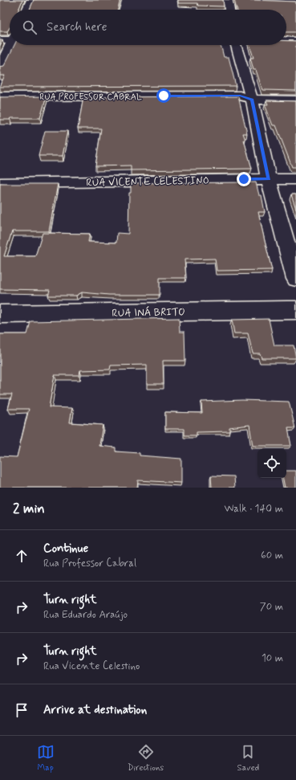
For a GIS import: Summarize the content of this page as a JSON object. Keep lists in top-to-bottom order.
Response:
{
  "streets": {
    "street": ["RUA PROFESSOR CABRAL", "RUA VICENTE CELESTINO", "RUA INÁ BRITO"]
  },
  "page": {
    "search": "Search here",
    "heading": ["2 min", "Walk · 140 m"],
    "list": [
      ["Continue", "Rua Professor Cabral", "60 m"],
      ["Turn right", "Rua Eduardo Araújo", "70 m"],
      ["Turn right", "Rua Vicente Celestino", "10 m"],
      "Arrive at destination"
    ],
    "nav": ["Map", "Directions", "Saved"]
  }
}
